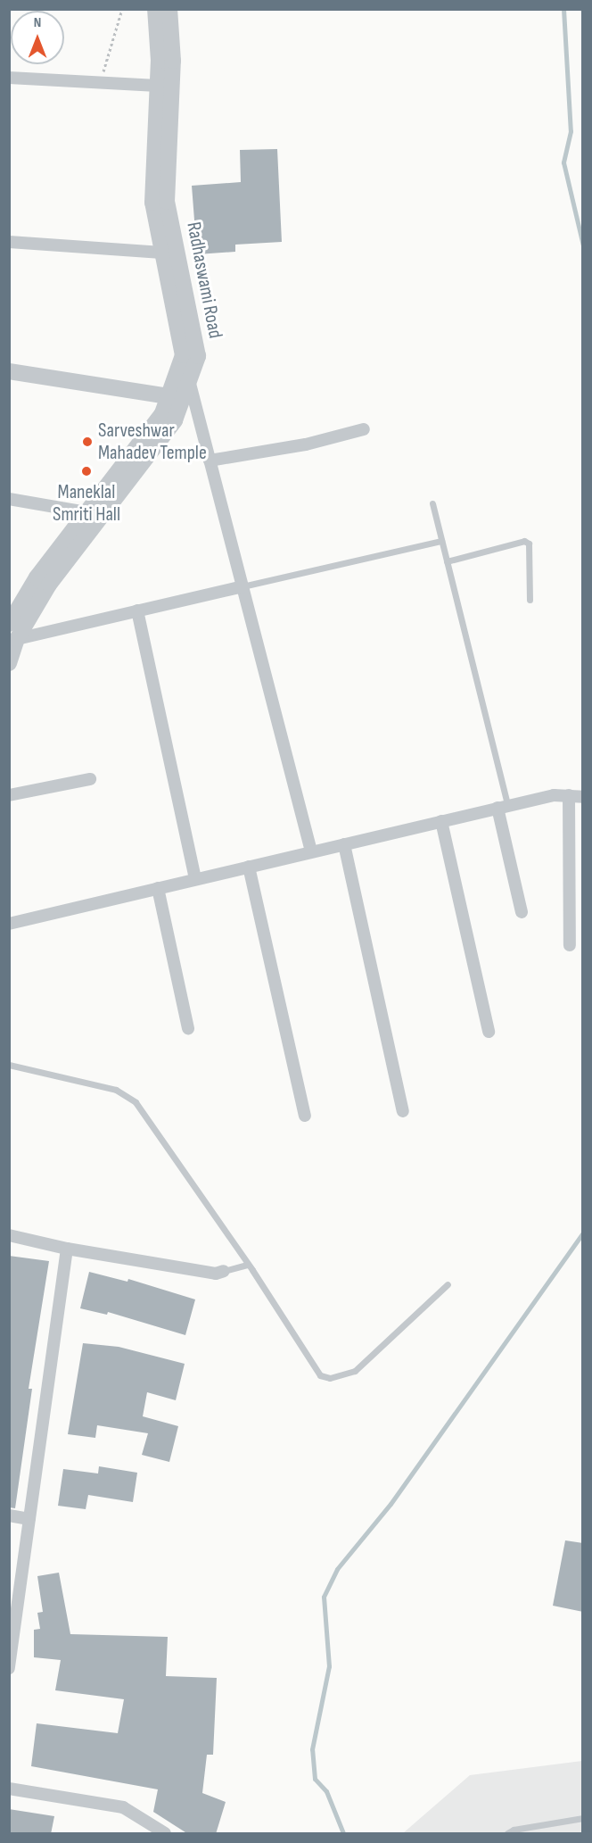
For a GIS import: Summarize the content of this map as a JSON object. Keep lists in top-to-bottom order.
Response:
{
  "streets": {
    "street": ["Radhaswami Road"]
  },
  "places": ["Sarveshwar Mahadev Temple", "Maneklal Smriti Hall"],
  "north": "top"
}
